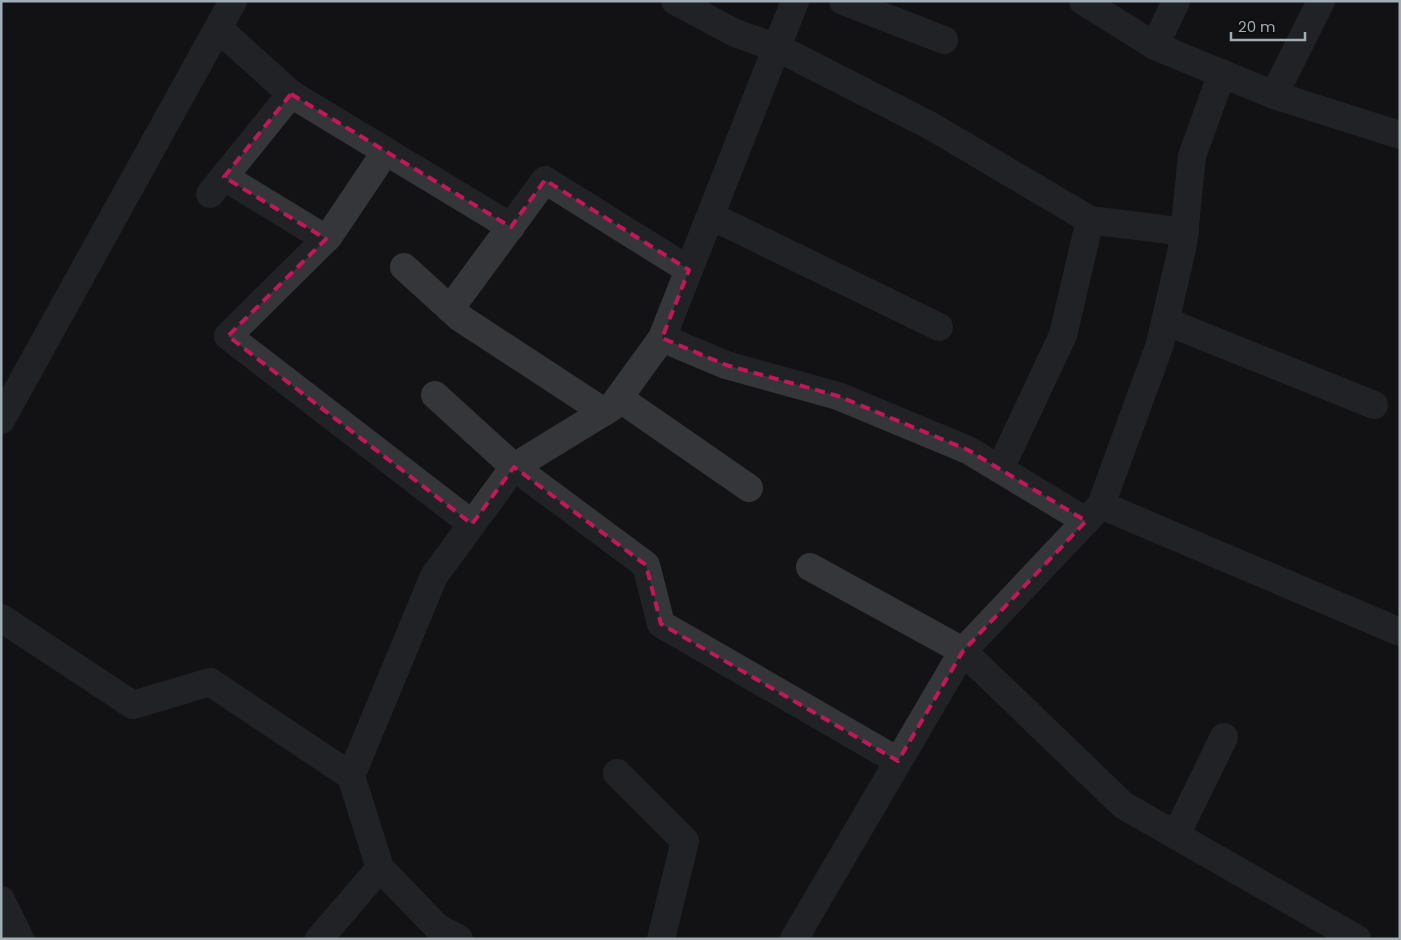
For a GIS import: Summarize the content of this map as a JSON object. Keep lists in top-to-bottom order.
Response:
{
  "scale_bar": "20 m"
}
